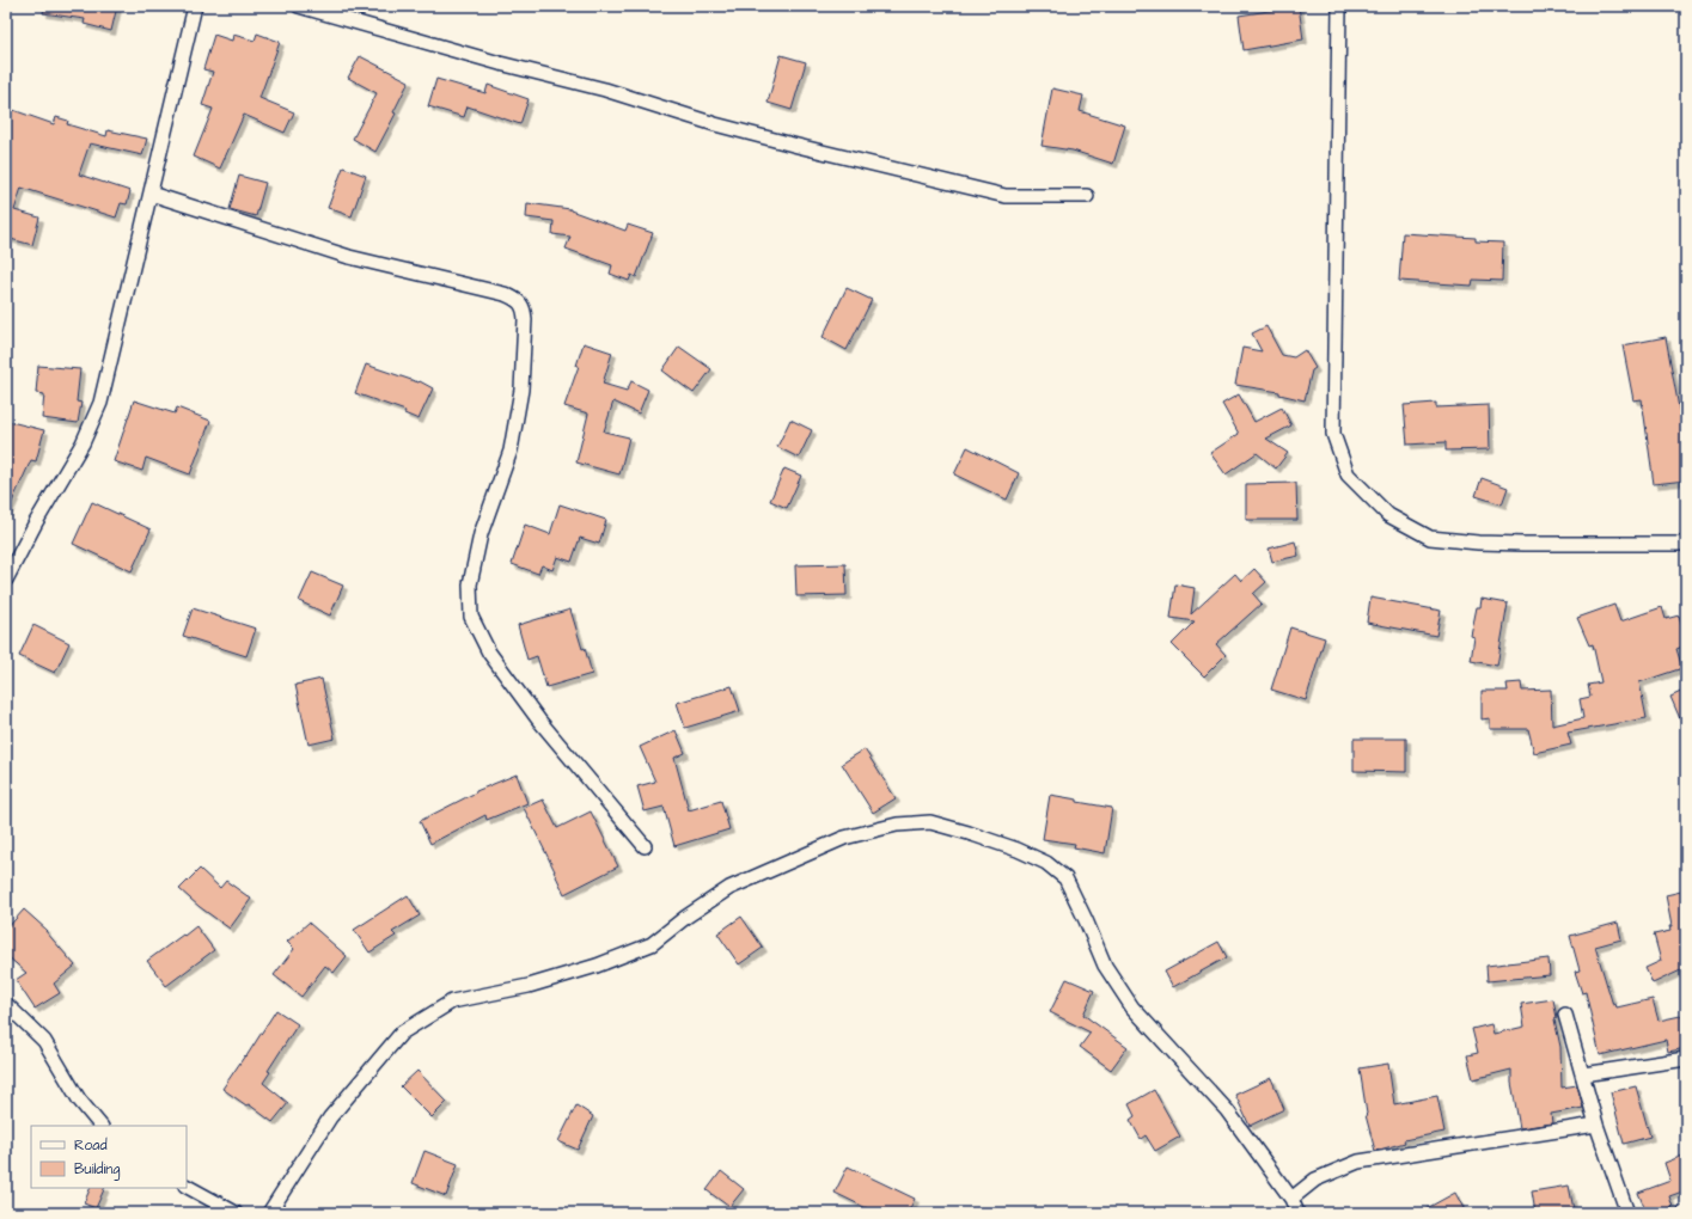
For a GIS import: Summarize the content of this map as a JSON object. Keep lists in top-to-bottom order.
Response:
{
  "legend": ["Road", "Building"]
}
